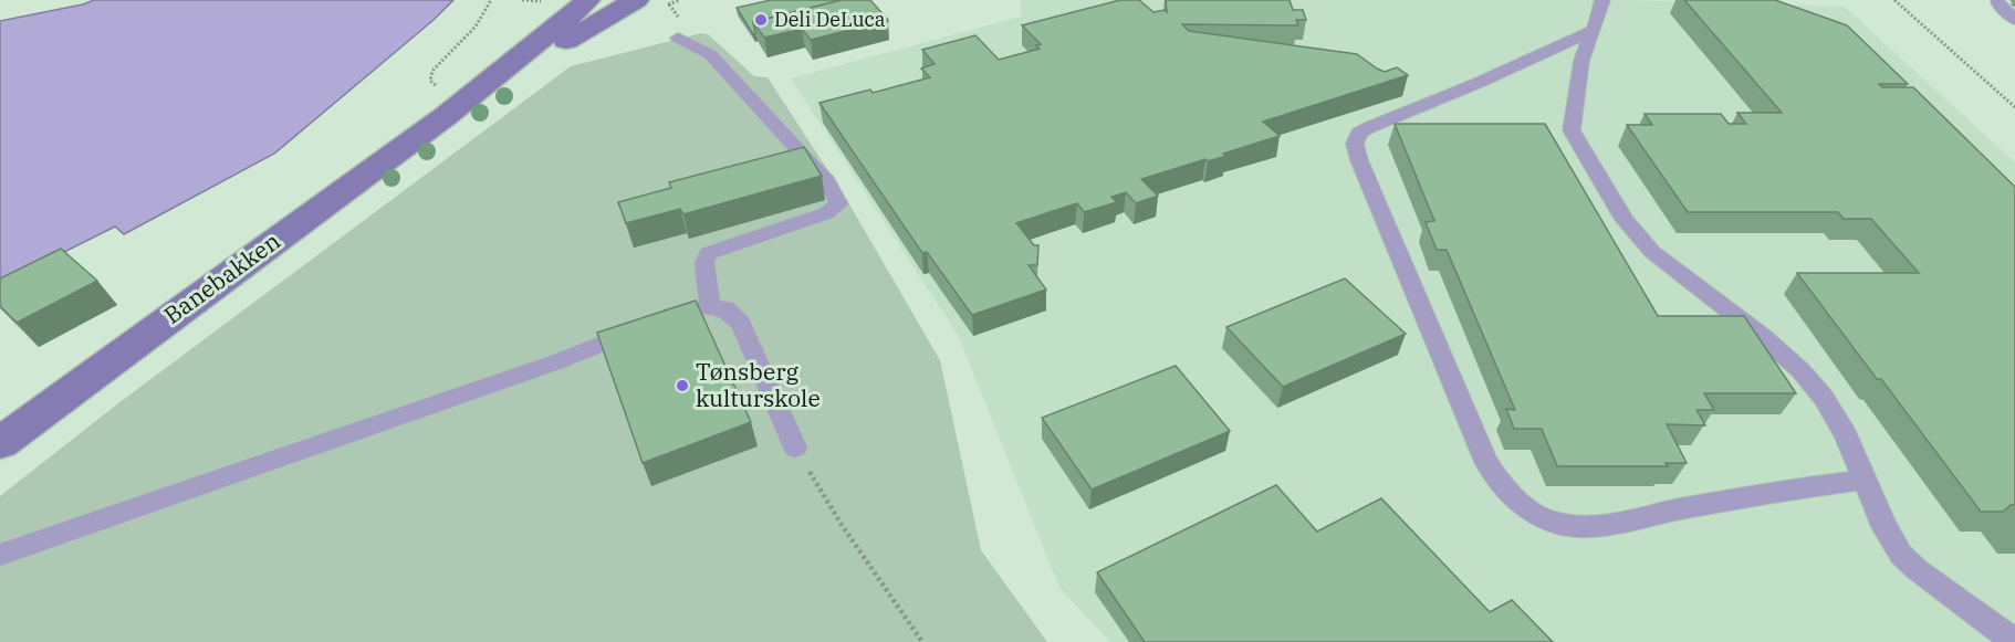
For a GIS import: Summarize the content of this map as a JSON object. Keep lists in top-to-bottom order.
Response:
{
  "streets": {
    "main road": ["Banebakken"]
  },
  "places": ["Deli DeLuca", "Tønsberg kulturskole"]
}
